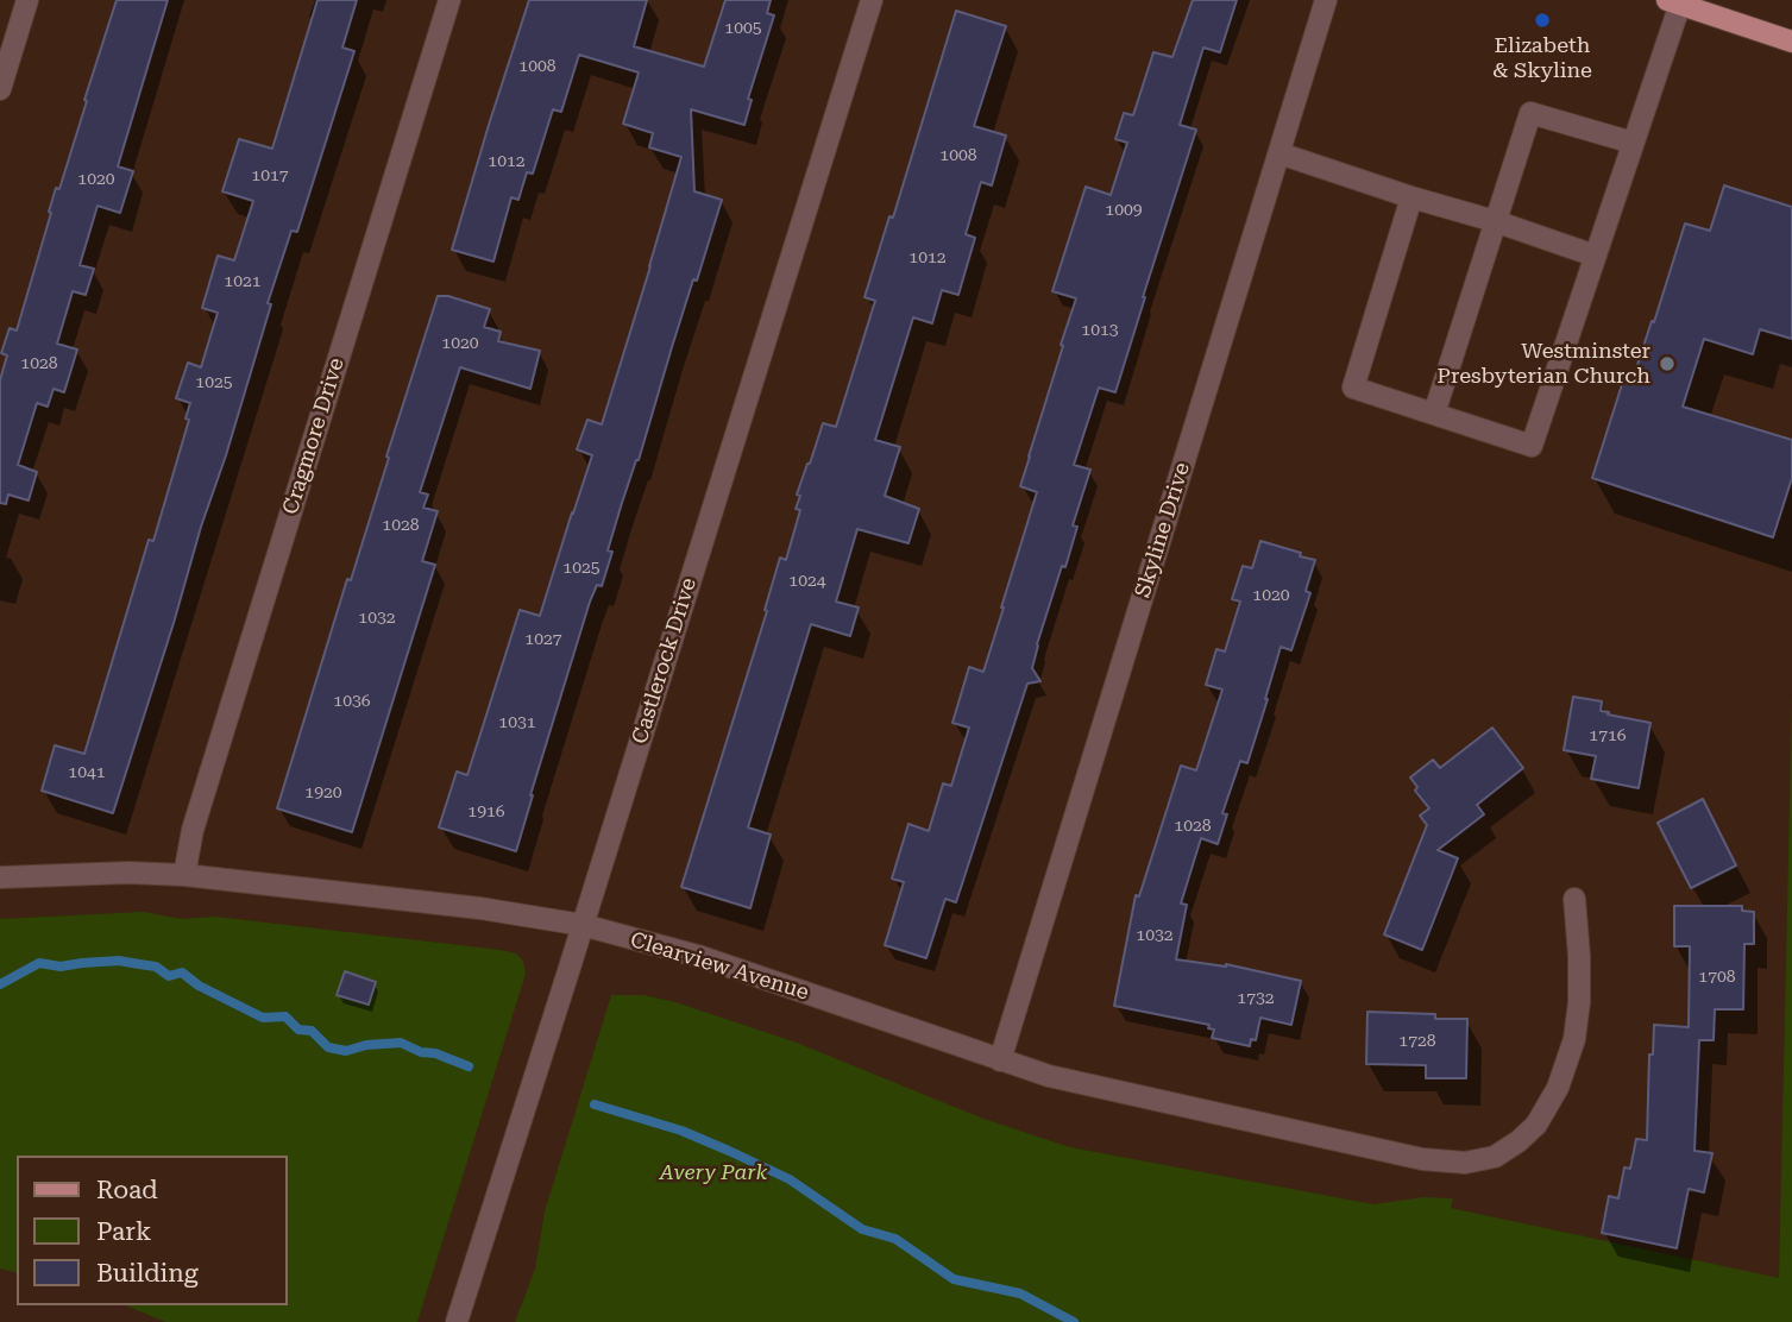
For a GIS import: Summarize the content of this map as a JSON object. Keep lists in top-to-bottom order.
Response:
{
  "streets": {
    "street": [
      "Cragmore Drive",
      "Skyline Drive",
      "Castlerock Drive",
      "Clearview Avenue"
    ]
  },
  "crossings": [
    ["Cragmore Drive", "Clearview Avenue"],
    ["Skyline Drive", "Clearview Avenue"],
    ["Castlerock Drive", "Clearview Avenue"]
  ],
  "parks": ["Avery Park"],
  "places": ["Elizabeth & Skyline", "Westminster Presbyterian Church"],
  "house_numbers": [
    "1005",
    "1008",
    "1008",
    "1012",
    "1017",
    "1020",
    "1009",
    "1012",
    "1021",
    "1013",
    "1020",
    "1028",
    "1025",
    "1028",
    "1025",
    "1024",
    "1020",
    "1032",
    "1027",
    "1036",
    "1031",
    "1716",
    "1041",
    "1920",
    "1916",
    "1028",
    "1032",
    "1708",
    "1732",
    "1728"
  ],
  "legend": ["Road", "Park", "Building"]
}
